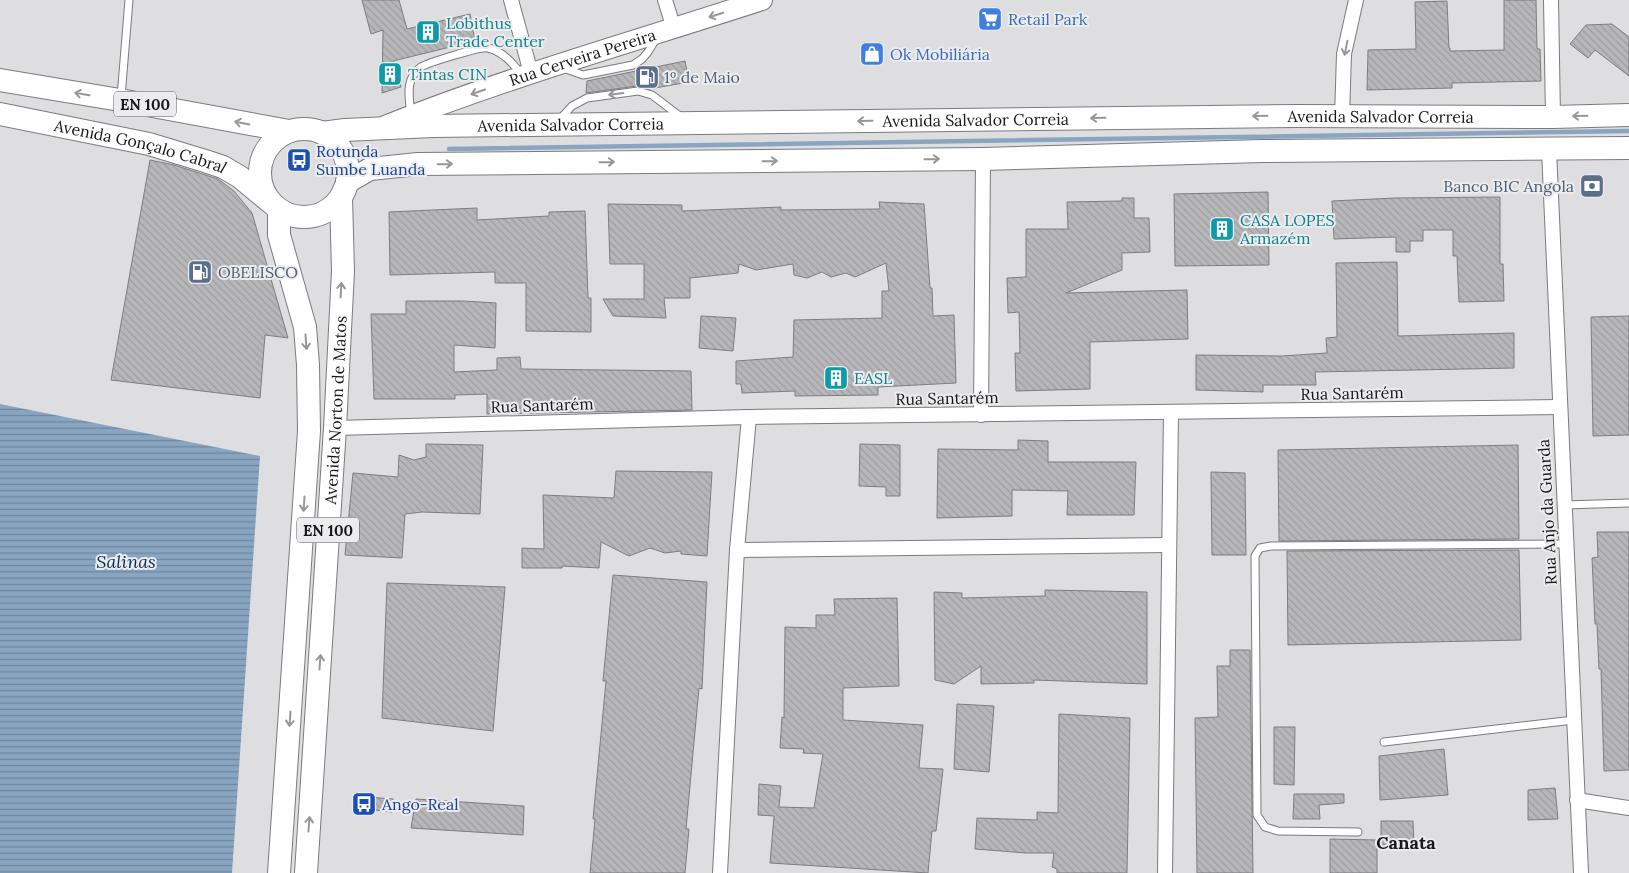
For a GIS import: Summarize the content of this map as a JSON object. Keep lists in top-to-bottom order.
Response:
{
  "streets": {
    "main road": [
      "Rua Cerveira Pereira",
      "EN 100",
      "Avenida Salvador Correia",
      "Avenida Gonçalo Cabral",
      "Avenida Norton de Matos"
    ],
    "street": ["Rua Santarém", "Rua Anjo da Guarda"]
  },
  "crossings": [
    ["Rua Cerveira Pereira", "Avenida Salvador Correia"],
    ["EN 100", "Avenida Salvador Correia"],
    ["EN 100", "Avenida Gonçalo Cabral"],
    ["EN 100", "Avenida Norton de Matos"],
    ["Avenida Salvador Correia", "Avenida Gonçalo Cabral"],
    ["Avenida Salvador Correia", "Avenida Norton de Matos"],
    ["Avenida Gonçalo Cabral", "Avenida Norton de Matos"],
    ["Rua Santarém", "Avenida Norton de Matos"],
    ["Rua Santarém", "Rua Anjo da Guarda"]
  ],
  "districts": ["Canata"],
  "water": ["Salinas"],
  "places": {
    "supermarket": ["Retail Park"],
    "building": [
      "Lobithus Trade Center",
      "Tintas CIN",
      "CASA LOPES Armazém",
      "EASL"
    ],
    "shop": ["Ok Mobiliária"],
    "fuel station": ["1º de Maio", "OBELISCO"],
    "bus stop": ["Rotunda Sumbe Luanda", "Ango-Real"],
    "bank": ["Banco BIC Angola"]
  }
}
